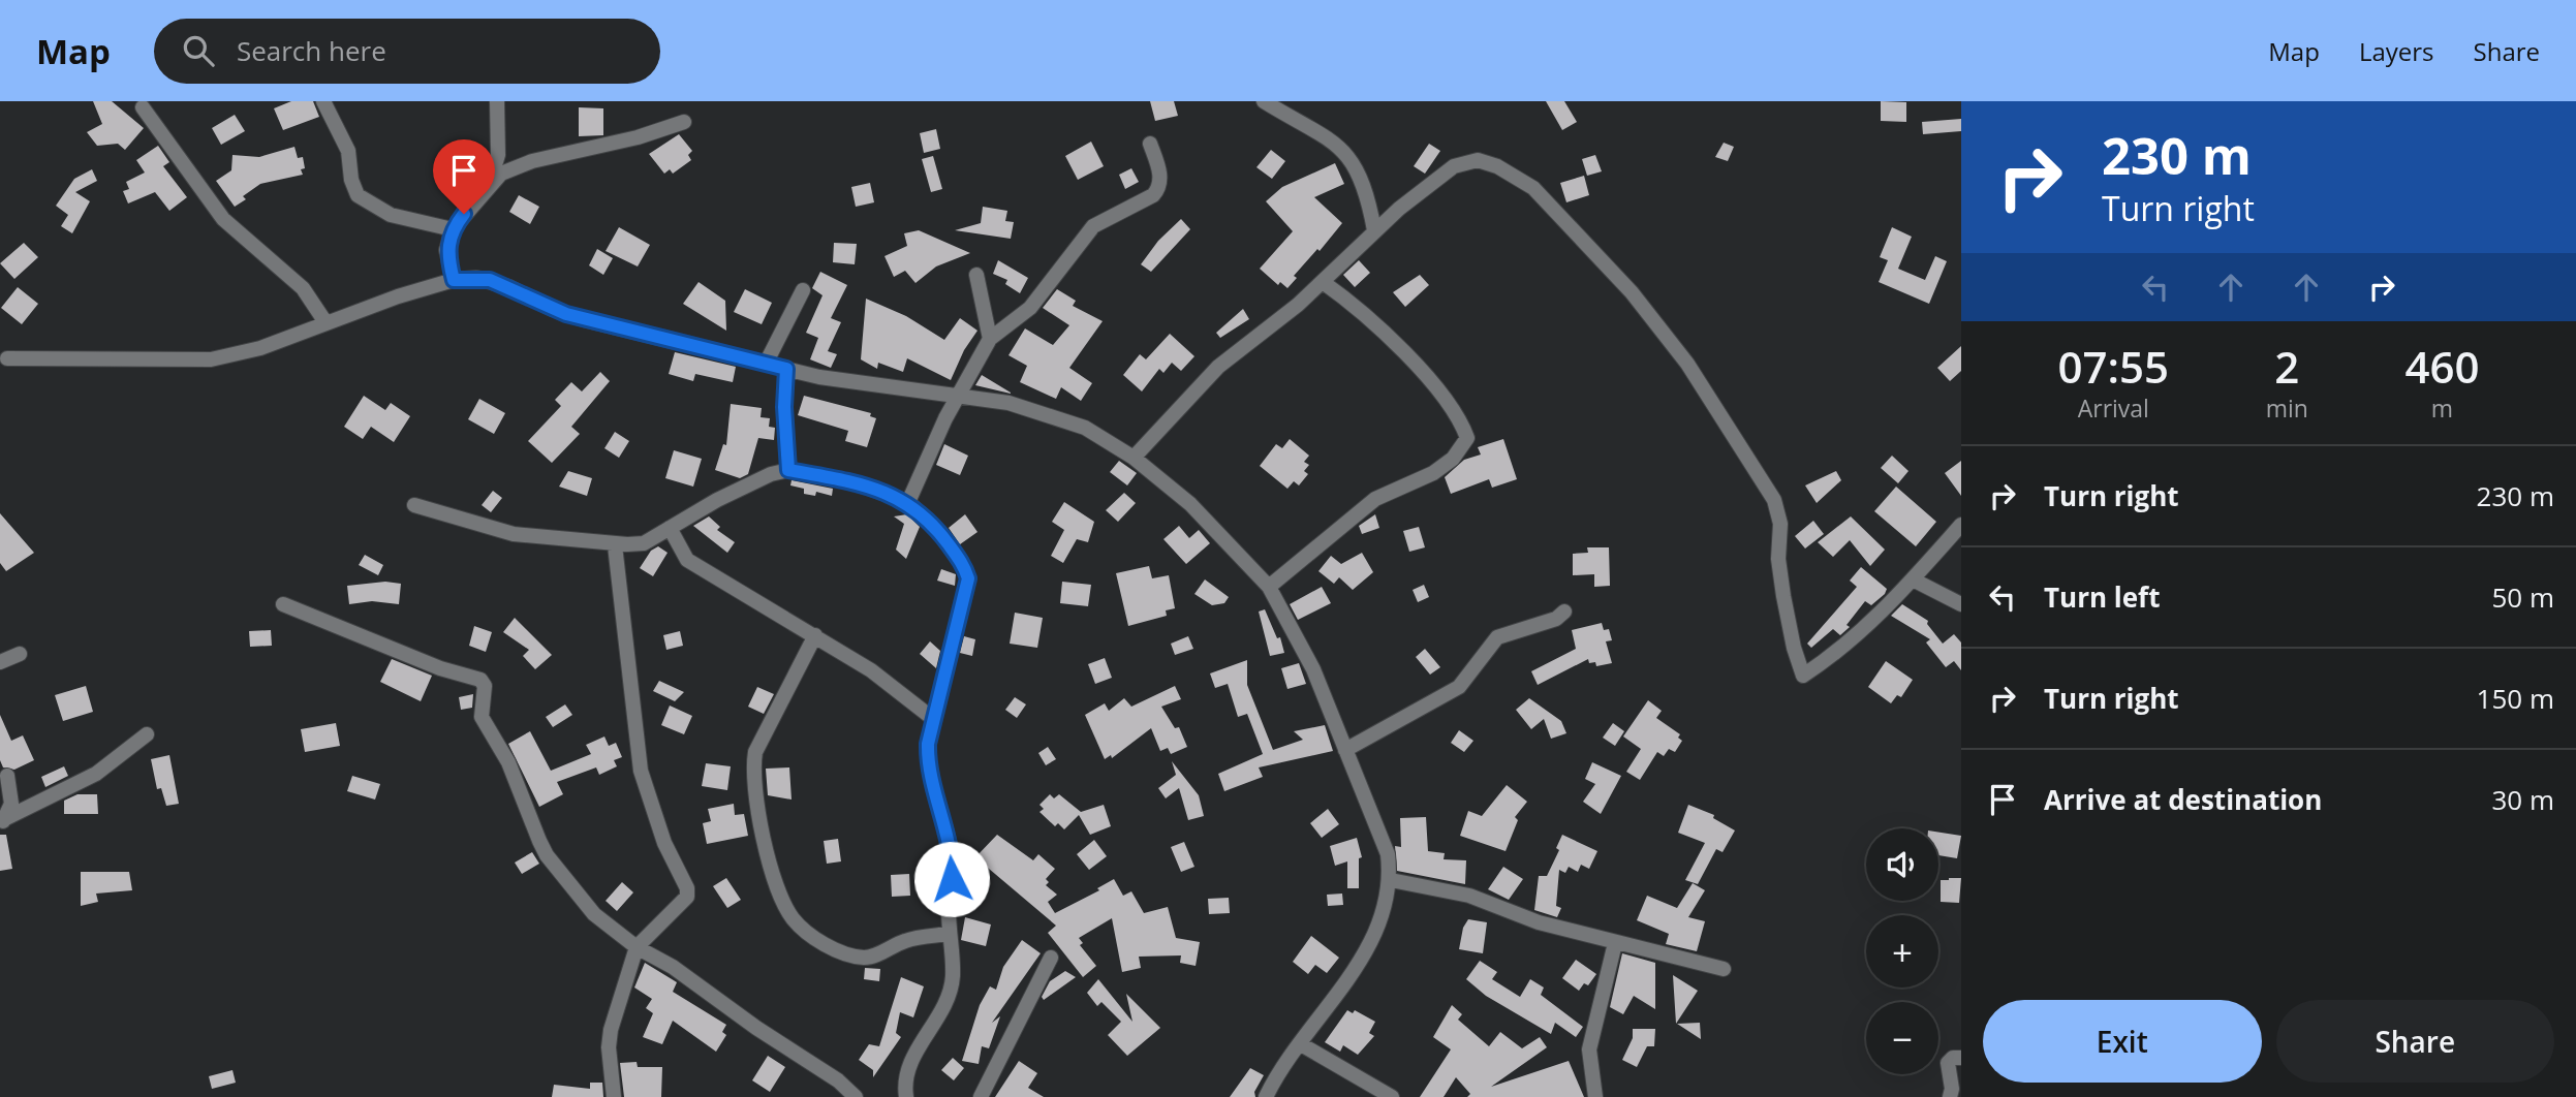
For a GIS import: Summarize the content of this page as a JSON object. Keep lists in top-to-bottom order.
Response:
{
  "page": {
    "header": "Map",
    "search": "Search here",
    "nav": ["Map", "Layers", "Share"],
    "turn": ["230 m", "Turn right"],
    "eta": [
      "07:55",
      "Arrival",
      "2",
      "min",
      "460",
      "m"
    ],
    "list": [
      {
        "name": "Turn right",
        "value": "230 m"
      },
      {
        "name": "Turn left",
        "value": "50 m"
      },
      {
        "name": "Turn right",
        "value": "150 m"
      },
      {
        "name": "Arrive at destination",
        "value": "30 m"
      }
    ],
    "map_buttons": ["+", "−"],
    "buttons": ["Exit", "Share"]
  }
}
